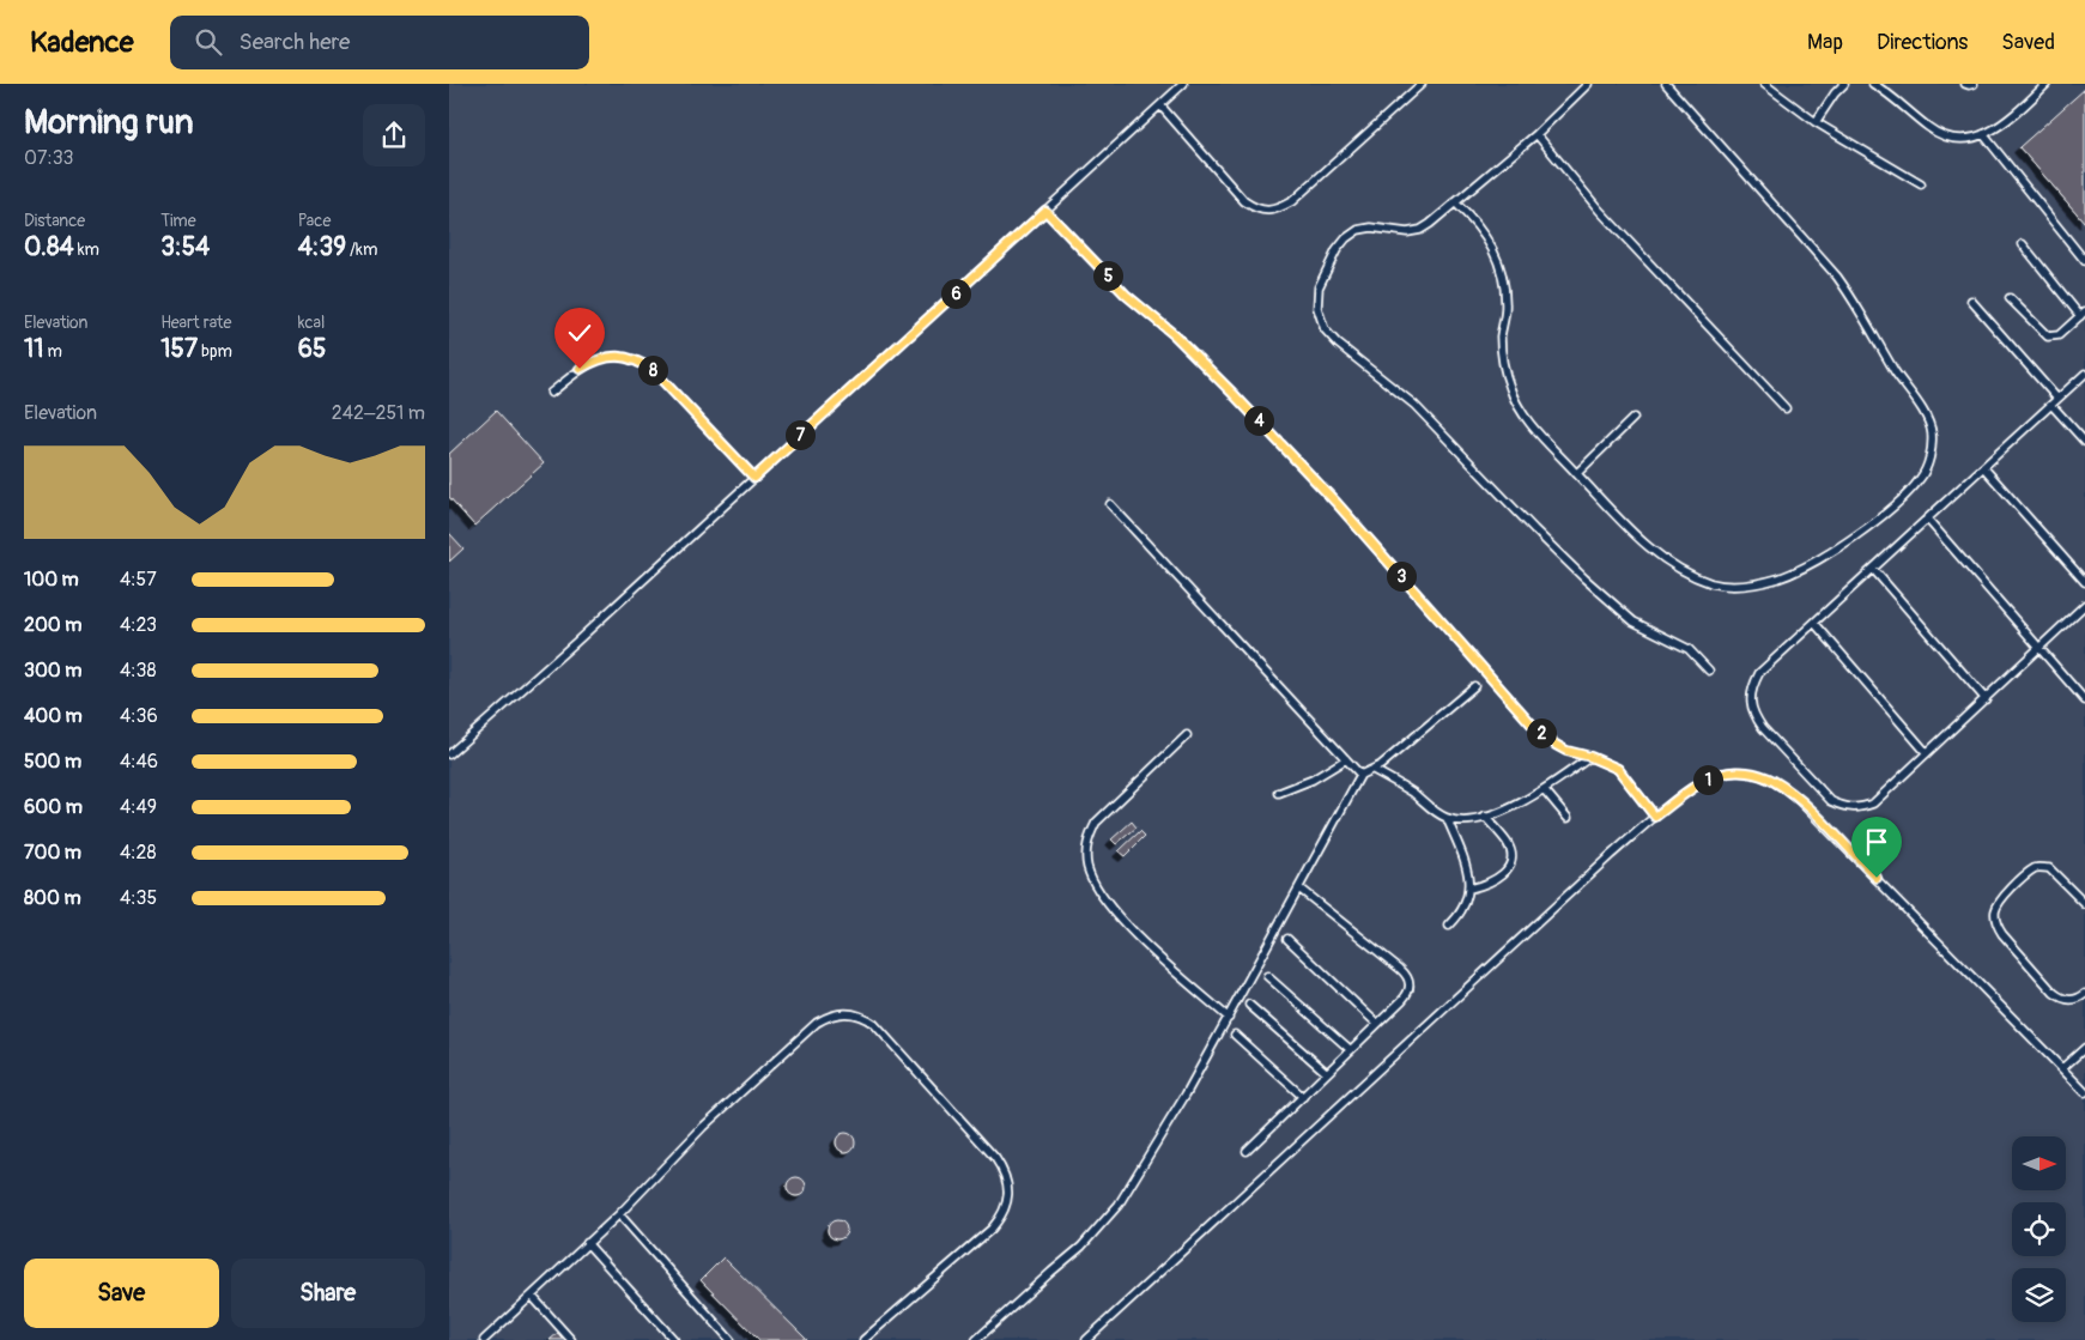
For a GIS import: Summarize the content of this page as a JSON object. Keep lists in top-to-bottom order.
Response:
{
  "north": "right",
  "page": {
    "header": "Kadence",
    "search": "Search here",
    "nav": ["Map", "Directions", "Saved"],
    "heading": ["Morning run", "07:33"],
    "stats": [
      ["Distance", "0.84 km"],
      ["Time", "3:54"],
      ["Pace", "4:39 /km"],
      ["Elevation", "11 m"],
      ["Heart rate", "157 bpm"],
      ["kcal", "65"]
    ],
    "pins": [
      "5",
      "6",
      "8",
      "4",
      "7",
      "3",
      "2",
      "1"
    ],
    "chart": ["Elevation", "242–251 m"],
    "list": [
      {
        "name": "100 m",
        "note": "4:57"
      },
      {
        "name": "200 m",
        "note": "4:23"
      },
      {
        "name": "300 m",
        "note": "4:38"
      },
      {
        "name": "400 m",
        "note": "4:36"
      },
      {
        "name": "500 m",
        "note": "4:46"
      },
      {
        "name": "600 m",
        "note": "4:49"
      },
      {
        "name": "700 m",
        "note": "4:28"
      },
      {
        "name": "800 m",
        "note": "4:35"
      }
    ],
    "buttons": ["Save", "Share"]
  }
}
